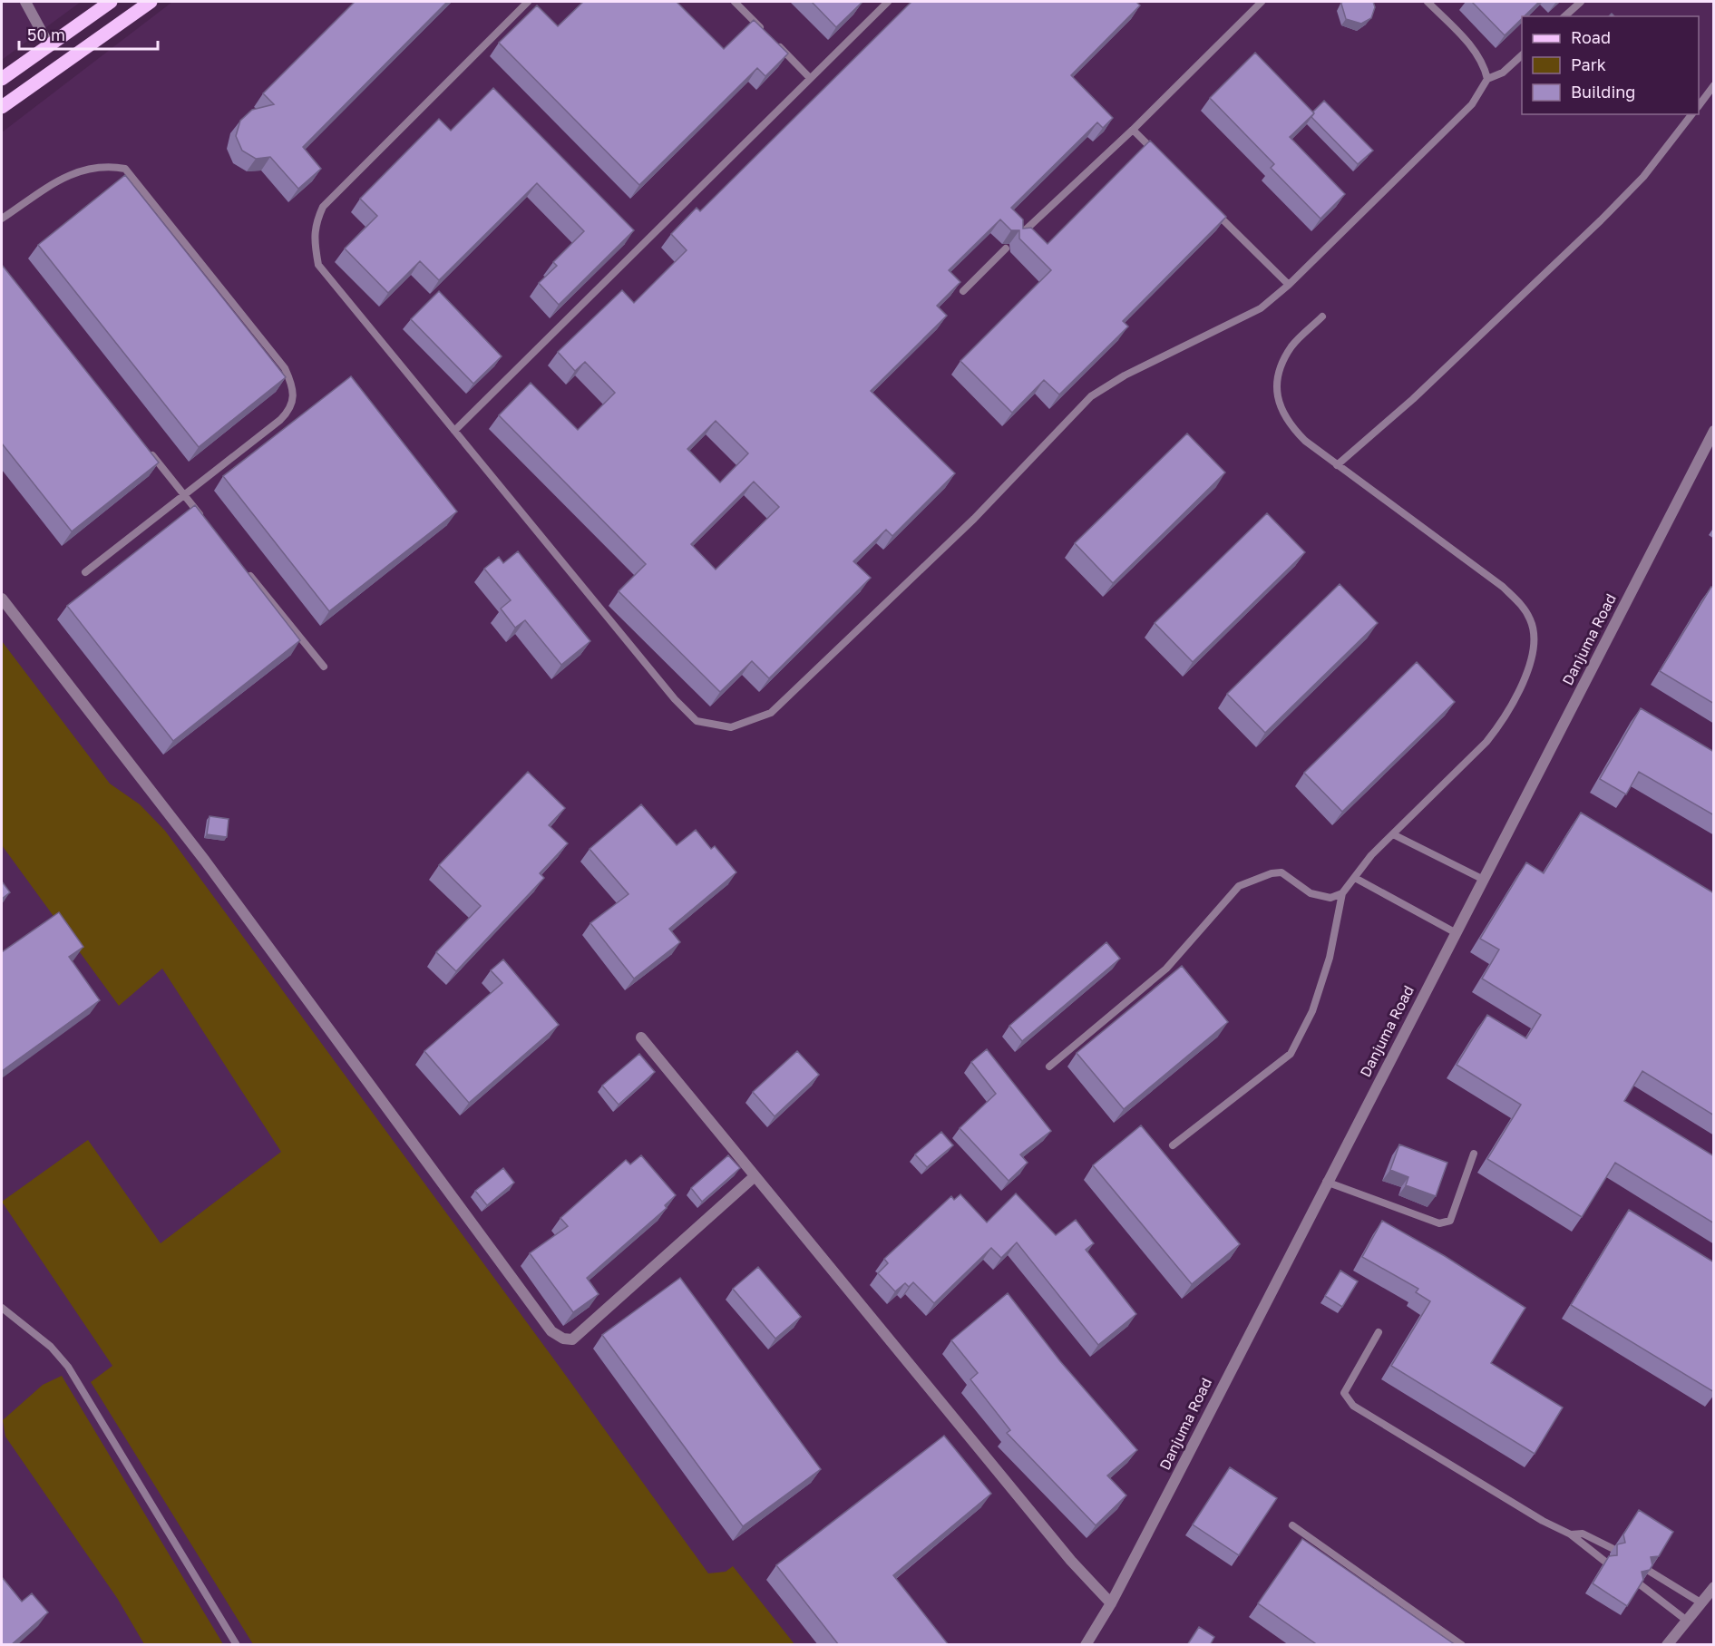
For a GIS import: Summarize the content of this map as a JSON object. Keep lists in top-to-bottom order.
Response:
{
  "streets": {
    "street": ["Danjuma Road"]
  },
  "legend": ["Road", "Park", "Building"],
  "scale_bar": "50 m"
}
